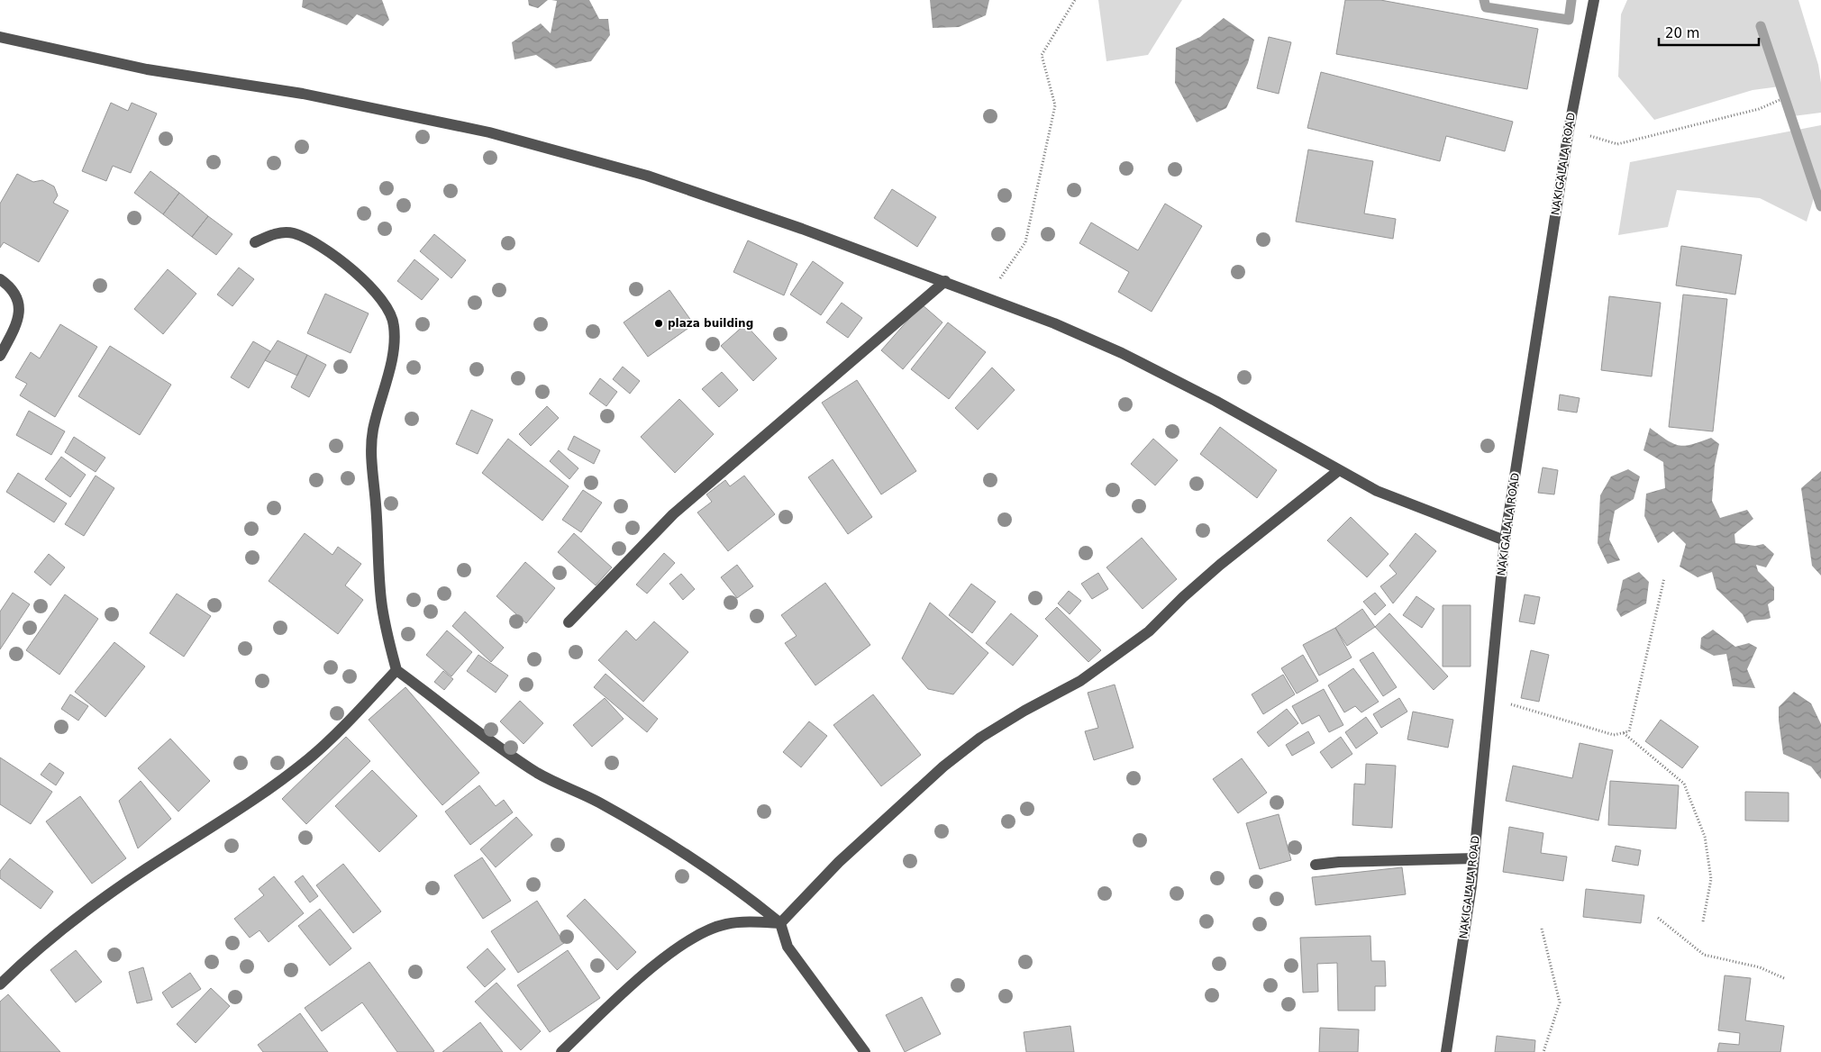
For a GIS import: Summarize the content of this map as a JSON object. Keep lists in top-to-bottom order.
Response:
{
  "streets": {
    "street": ["NAKIGALALA ROAD"]
  },
  "places": ["plaza building"],
  "scale_bar": "20 m"
}
